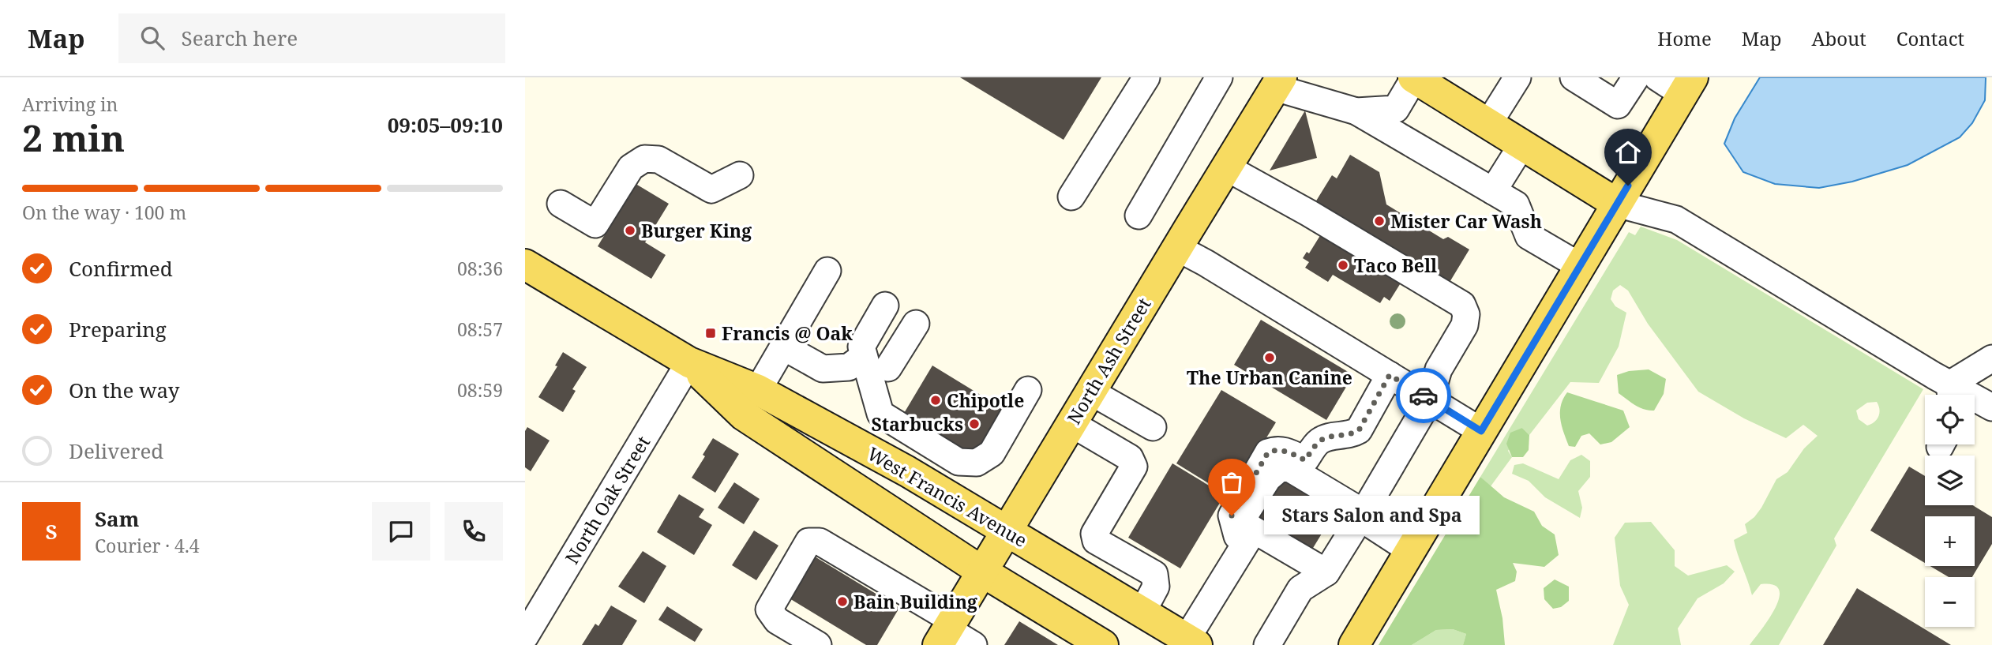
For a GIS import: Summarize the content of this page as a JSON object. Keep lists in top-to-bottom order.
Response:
{
  "streets": {
    "main road": ["North Ash Street", "West Francis Avenue"],
    "street": ["North Oak Street"]
  },
  "crossings": [
    ["North Ash Street", "West Francis Avenue"],
    ["West Francis Avenue", "North Oak Street"]
  ],
  "places": {
    "other": [
      "Mister Car Wash",
      "Burger King",
      "Taco Bell",
      "The Urban Canine",
      "Chipotle",
      "Starbucks",
      "Stars Salon and Spa",
      "Bain Building"
    ],
    "transit": ["Francis @ Oak"]
  },
  "page": {
    "header": "Map",
    "search": "Search here",
    "nav": [
      "Home",
      "Map",
      "About",
      "Contact"
    ],
    "heading": ["2 min", "Arriving in", "09:05–09:10"],
    "panel": ["Sam", "Courier · 4.4"],
    "bar": "On the way · 100 m",
    "list": [
      ["Confirmed", "08:36"],
      ["Preparing", "08:57"],
      ["On the way", "08:59"],
      "Delivered"
    ],
    "map_buttons": ["+", "−"],
    "bubble": "Stars Salon and Spa",
    "round": "S"
  }
}
